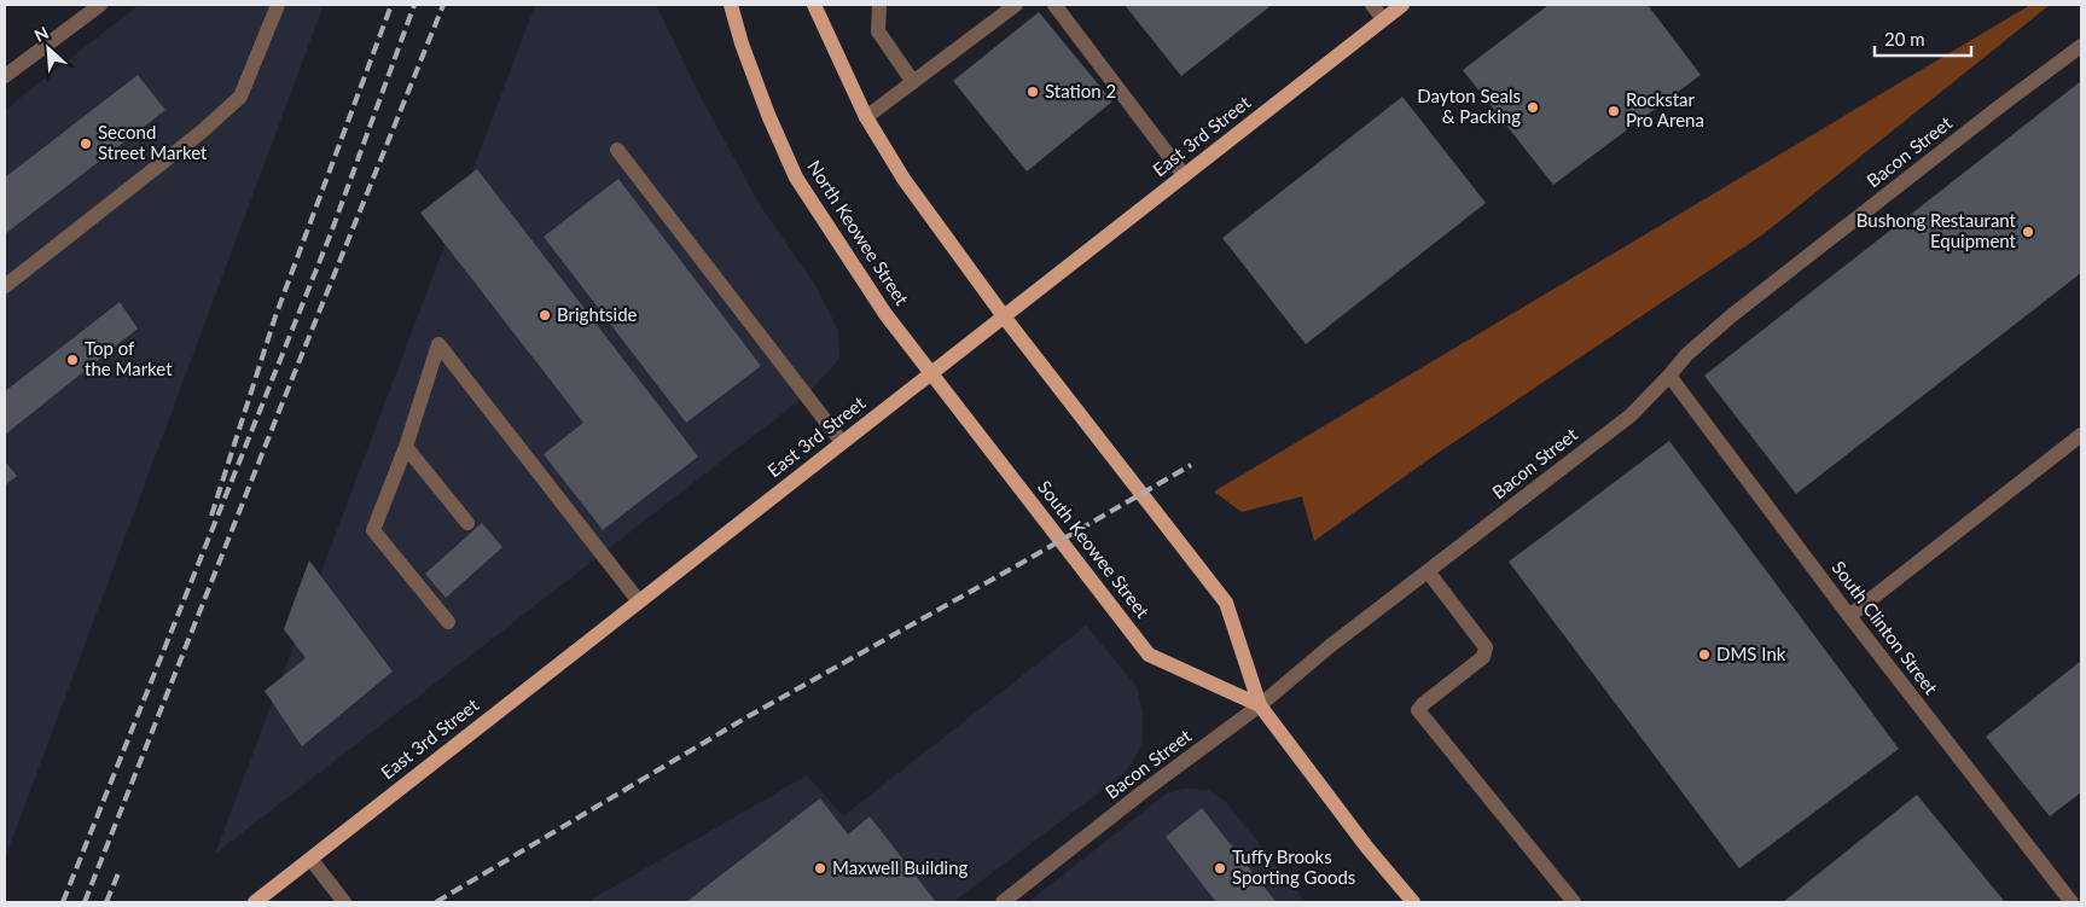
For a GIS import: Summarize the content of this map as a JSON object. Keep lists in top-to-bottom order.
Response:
{
  "streets": {
    "main road": ["East 3rd Street", "North Keowee Street", "South Keowee Street"],
    "street": ["Bacon Street", "South Clinton Street"]
  },
  "crossings": [
    ["East 3rd Street", "North Keowee Street"],
    ["East 3rd Street", "South Keowee Street"],
    ["Bacon Street", "South Keowee Street"],
    ["Bacon Street", "South Clinton Street"],
    ["North Keowee Street", "South Keowee Street"]
  ],
  "places": [
    "Station 2",
    "Dayton Seals & Packing",
    "Rockstar Pro Arena",
    "Second Street Market",
    "Bushong Restaurant Equipment",
    "Brightside",
    "Top of the Market",
    "DMS Ink",
    "Maxwell Building",
    "Tuffy Brooks Sporting Goods"
  ],
  "scale_bar": "20 m",
  "north": "top left"
}
